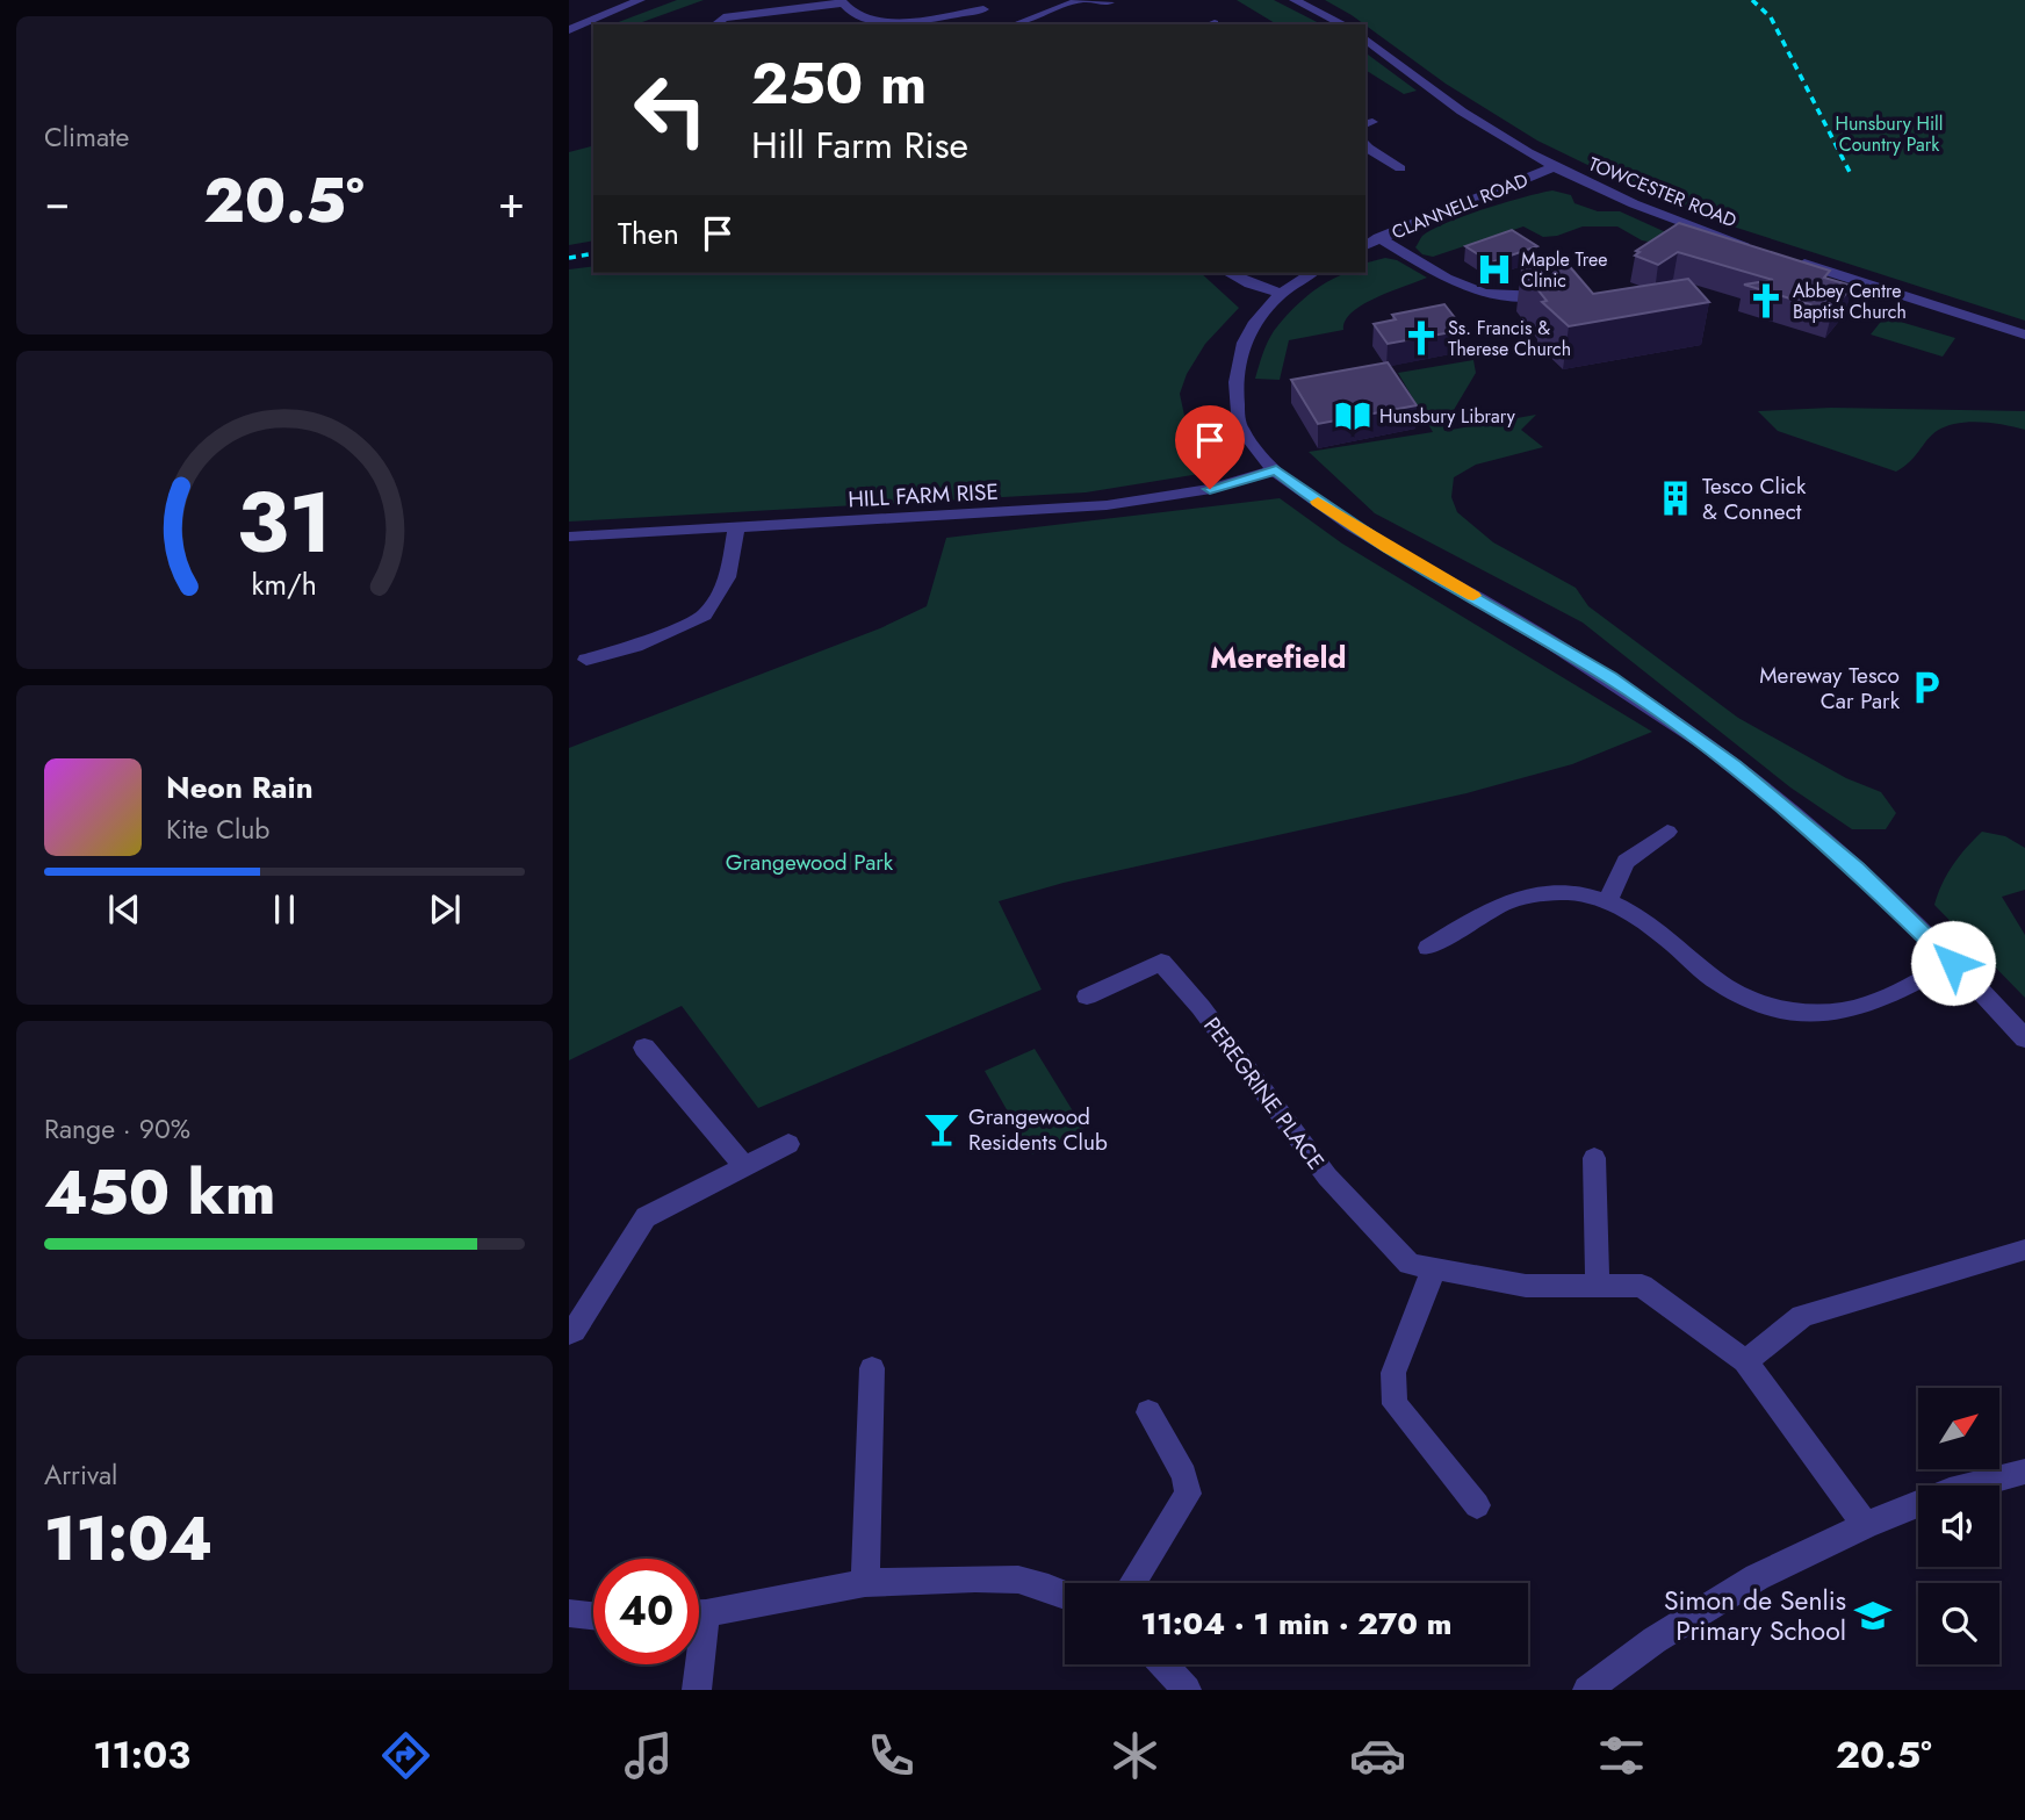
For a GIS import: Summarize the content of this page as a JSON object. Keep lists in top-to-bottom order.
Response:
{
  "streets": {
    "street": [
      "TOWCESTER ROAD",
      "CLANNELL ROAD",
      "HILL FARM RISE",
      "PEREGRINE PLACE"
    ]
  },
  "crossings": [
    ["TOWCESTER ROAD", "CLANNELL ROAD"]
  ],
  "districts": ["Merefield"],
  "parks": ["Hunsbury Hill Country Park", "Grangewood Park"],
  "places": {
    "hospital": ["Maple Tree Clinic"],
    "church": ["Abbey Centre Baptist Church", "Ss. Francis & Therese Church"],
    "library": ["Hunsbury Library"],
    "building": ["Tesco Click & Connect"],
    "parking": ["Mereway Tesco Car Park"],
    "bar": ["Grangewood Residents Club"],
    "school or university": ["Simon de Senlis Primary School"]
  },
  "north": "top right",
  "page": {
    "tile": [
      "Climate",
      ["Range · 90%", "450 km"],
      ["Arrival", "11:04"]
    ],
    "turn": ["250 m", "Hill Farm Rise"],
    "heat": ["−", "20.5°", "+"],
    "then": "Then",
    "song": ["Neon Rain", "Kite Club"],
    "limit": "40",
    "trip": "11:04 · 1 min · 270 m",
    "tabs": ["11:03", "20.5°"],
    "gauge": ["31", "km/h"]
  }
}
